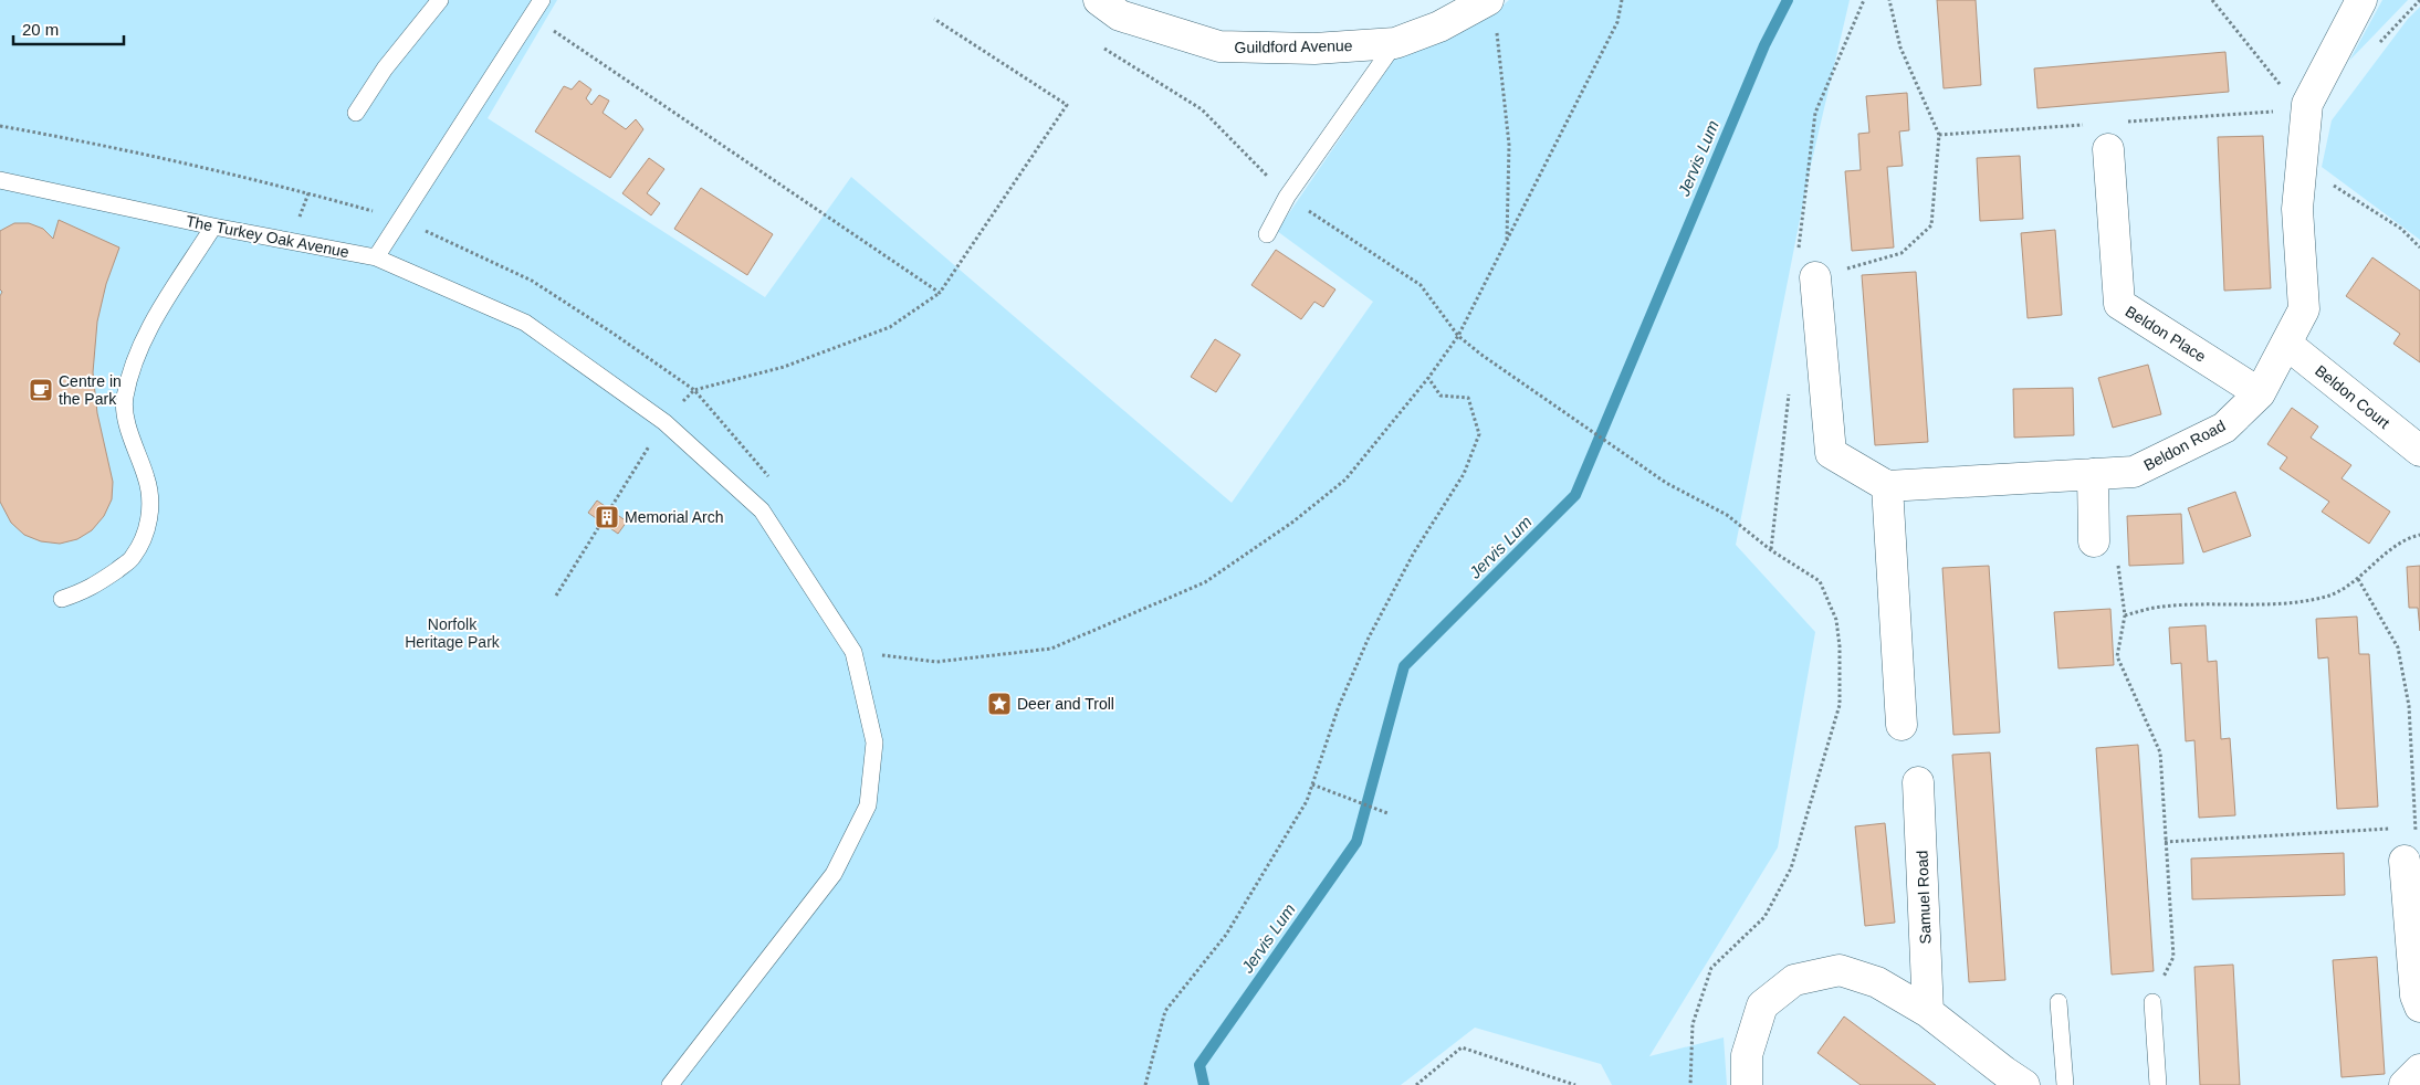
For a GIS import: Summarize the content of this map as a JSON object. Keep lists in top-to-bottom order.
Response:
{
  "streets": {
    "street": [
      "Guildford Avenue",
      "Beldon Place",
      "Beldon Court",
      "Beldon Road",
      "Samuel Road"
    ],
    "lane": ["The Turkey Oak Avenue"]
  },
  "crossings": [
    ["Beldon Place", "Beldon Road"],
    ["Beldon Court", "Beldon Road"]
  ],
  "water": ["Jervis Lum"],
  "parks": ["Norfolk Heritage Park"],
  "places": {
    "cafe": ["Centre in the Park"],
    "building": ["Memorial Arch"],
    "place": ["Deer and Troll"]
  },
  "scale_bar": "20 m"
}
